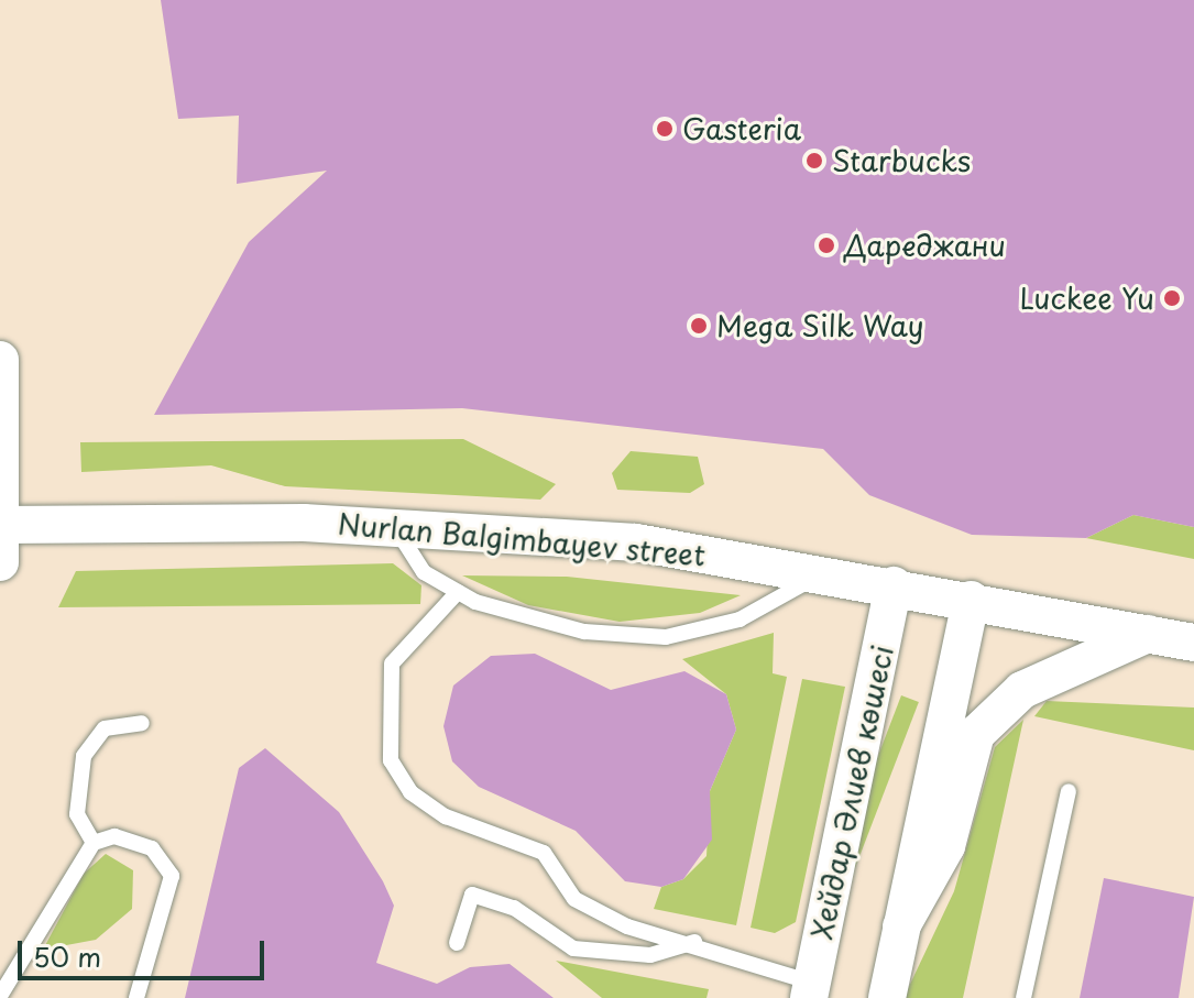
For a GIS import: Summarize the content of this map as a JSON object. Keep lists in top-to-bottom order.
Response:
{
  "streets": {
    "street": ["Nurlan Balgimbayev street", "Хейдар Әлиев көшесі"]
  },
  "crossings": [
    ["Nurlan Balgimbayev street", "Хейдар Әлиев көшесі"]
  ],
  "places": [
    "Gasteria",
    "Starbucks",
    "Дареджани",
    "Luckee Yu",
    "Mega Silk Way"
  ],
  "scale_bar": "50 m"
}
